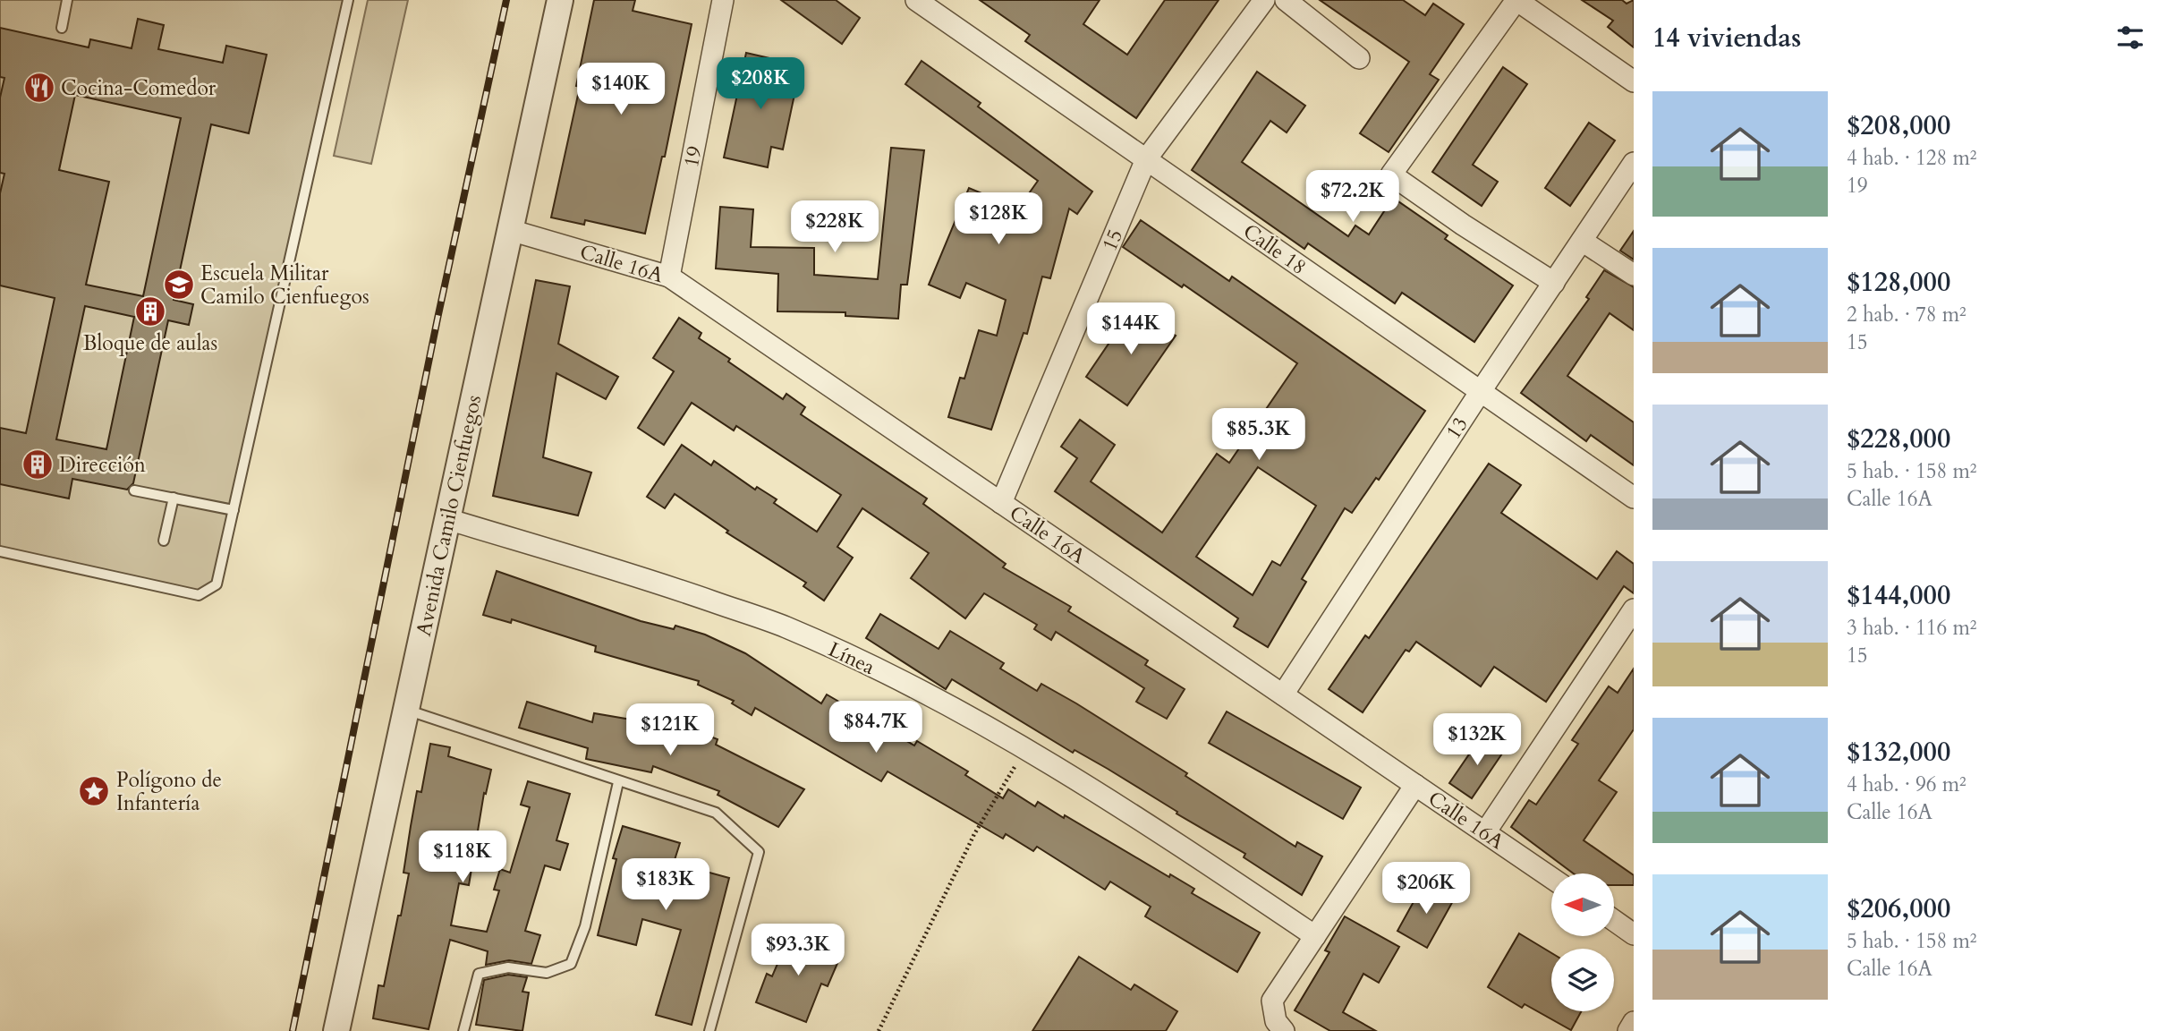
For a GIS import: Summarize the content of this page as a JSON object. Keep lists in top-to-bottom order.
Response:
{
  "streets": {
    "street": [
      "19",
      "15",
      "Calle 18",
      "Calle 16A",
      "13",
      "Avenida Camilo Cienfuegos",
      "Línea"
    ]
  },
  "crossings": [
    ["19", "Calle 16A"],
    ["15", "Calle 18"],
    ["15", "Calle 16A"],
    ["Calle 18", "13"],
    ["Calle 16A", "13"],
    ["Calle 16A", "Avenida Camilo Cienfuegos"],
    ["Avenida Camilo Cienfuegos", "Línea"]
  ],
  "places": {
    "restaurant": ["Cocina-Comedor"],
    "school or university": ["Escuela Militar Camilo Cienfuegos"],
    "building": ["Bloque de aulas", "Dirección"],
    "place": ["Polígono de Infantería"]
  },
  "north": "left",
  "page": {
    "heading": "14 viviendas",
    "price": [
      "$208K",
      "$140K",
      "$72.2K",
      "$128K",
      "$228K",
      "$144K",
      "$85.3K",
      "$84.7K",
      "$121K",
      "$132K",
      "$118K",
      "$183K",
      "$206K",
      "$93.3K"
    ],
    "list": [
      {
        "name": "$208,000",
        "note": "4 hab. · 128 m² · 19"
      },
      {
        "name": "$128,000",
        "note": "2 hab. · 78 m² · 15"
      },
      {
        "name": "$228,000",
        "note": "5 hab. · 158 m² · Calle 16A"
      },
      {
        "name": "$144,000",
        "note": "3 hab. · 116 m² · 15"
      },
      {
        "name": "$132,000",
        "note": "4 hab. · 96 m² · Calle 16A"
      },
      {
        "name": "$206,000",
        "note": "5 hab. · 158 m² · Calle 16A"
      }
    ]
  }
}
